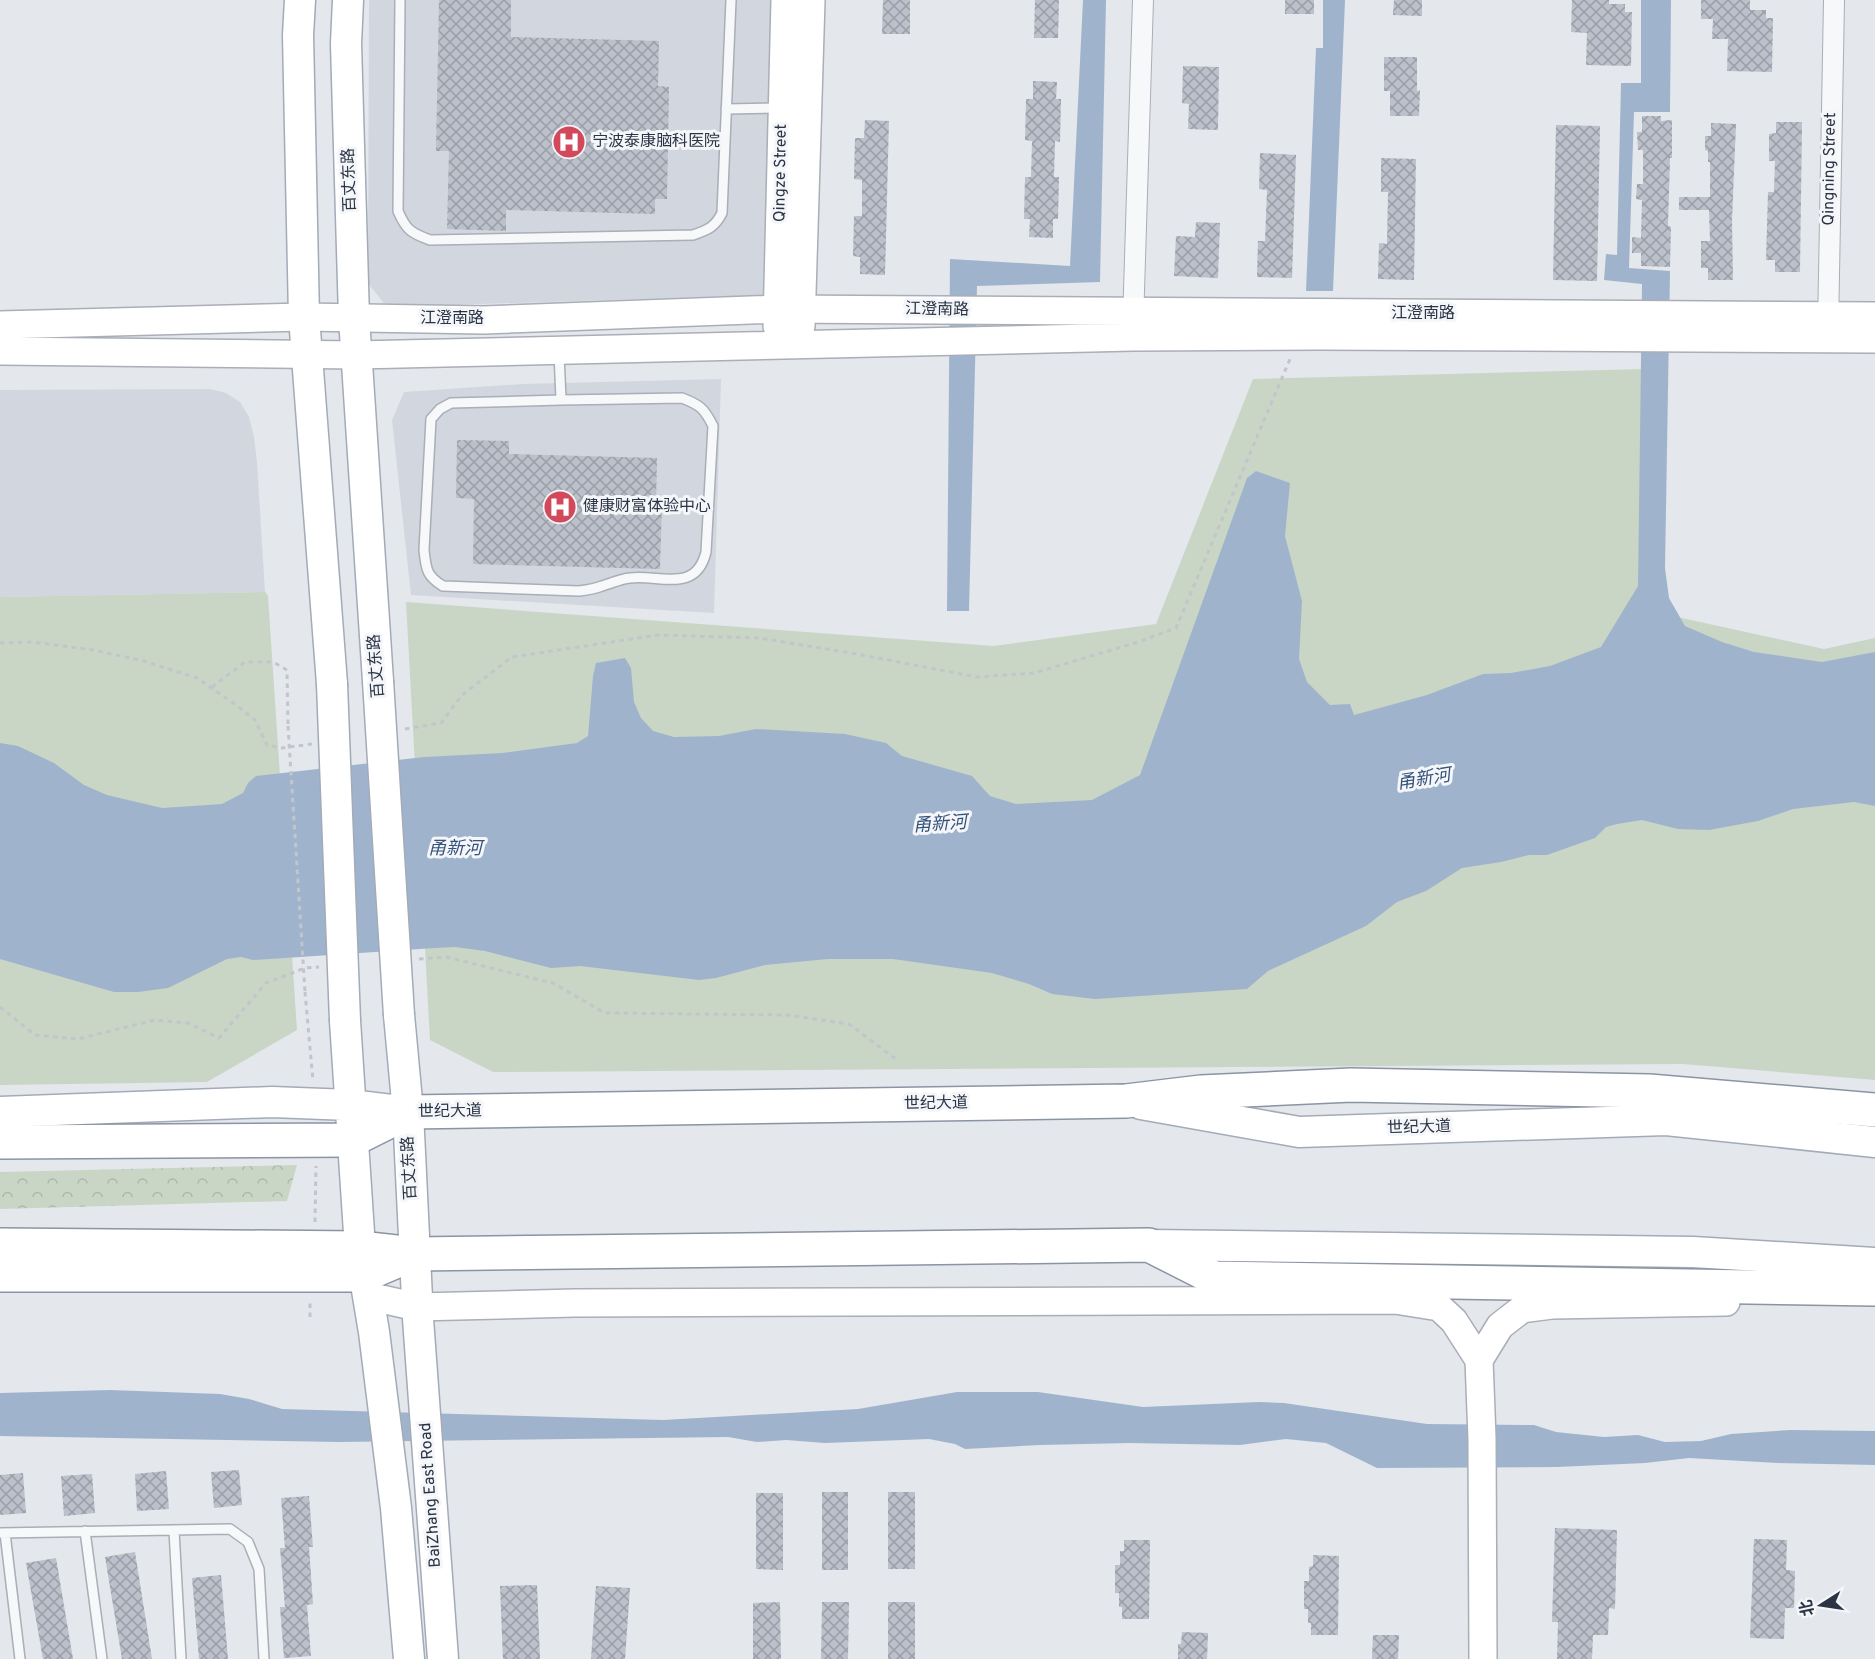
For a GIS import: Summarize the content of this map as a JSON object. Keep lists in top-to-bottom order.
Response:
{
  "streets": {
    "highway": ["世纪大道"],
    "main road": [
      "Qingze Street",
      "百丈东路",
      "江澄南路",
      "BaiZhang East Road"
    ],
    "street": ["Qingning Street"]
  },
  "crossings": [
    ["Qingning Street", "江澄南路"],
    ["Qingze Street", "江澄南路"],
    ["百丈东路", "江澄南路"],
    ["百丈东路", "世纪大道"],
    ["百丈东路", "BaiZhang East Road"]
  ],
  "water": ["甬新河"],
  "places": {
    "hospital": ["宁波泰康脑科医院", "健康财富体验中心"]
  },
  "north": "left"
}
